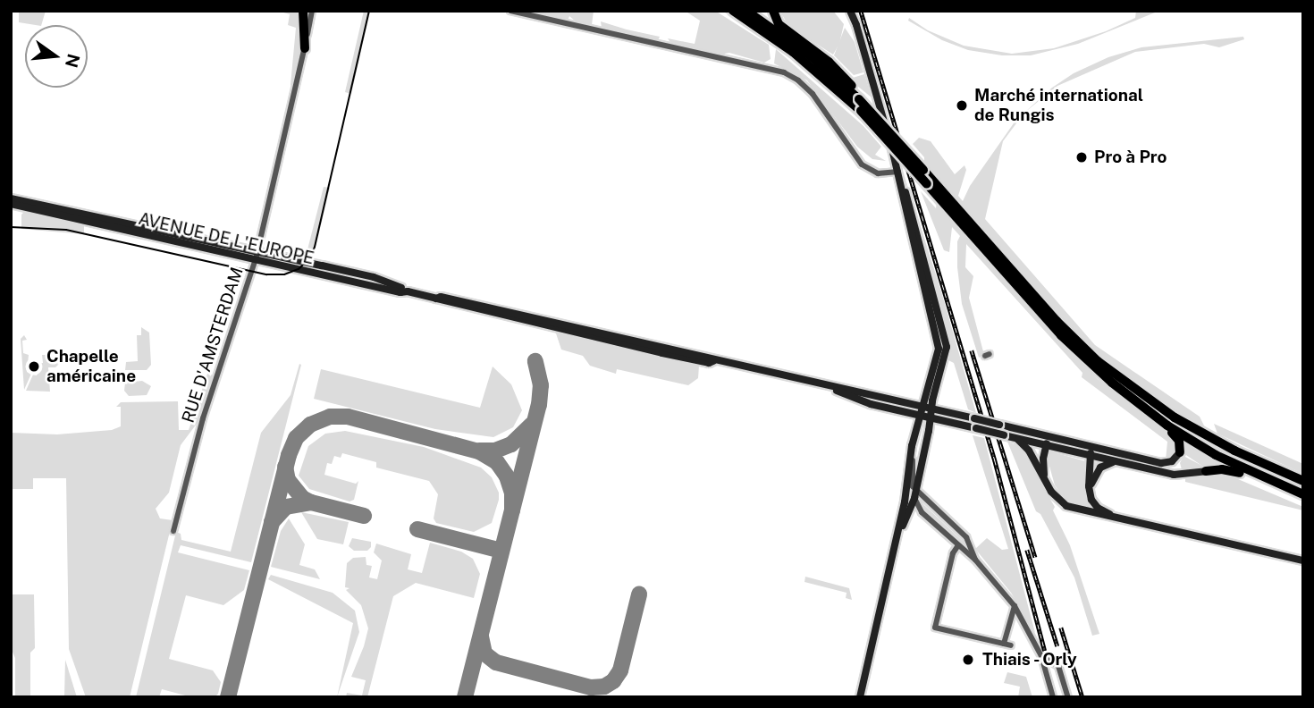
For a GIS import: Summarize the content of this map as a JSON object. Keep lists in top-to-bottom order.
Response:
{
  "streets": {
    "main road": ["AVENUE DE L'EUROPE"],
    "street": ["RUE D'AMSTERDAM"]
  },
  "crossings": [
    ["AVENUE DE L'EUROPE", "RUE D'AMSTERDAM"]
  ],
  "places": [
    "Marché international de Rungis",
    "Pro à Pro",
    "Chapelle américaine",
    "Thiais - Orly"
  ],
  "north": "right"
}
